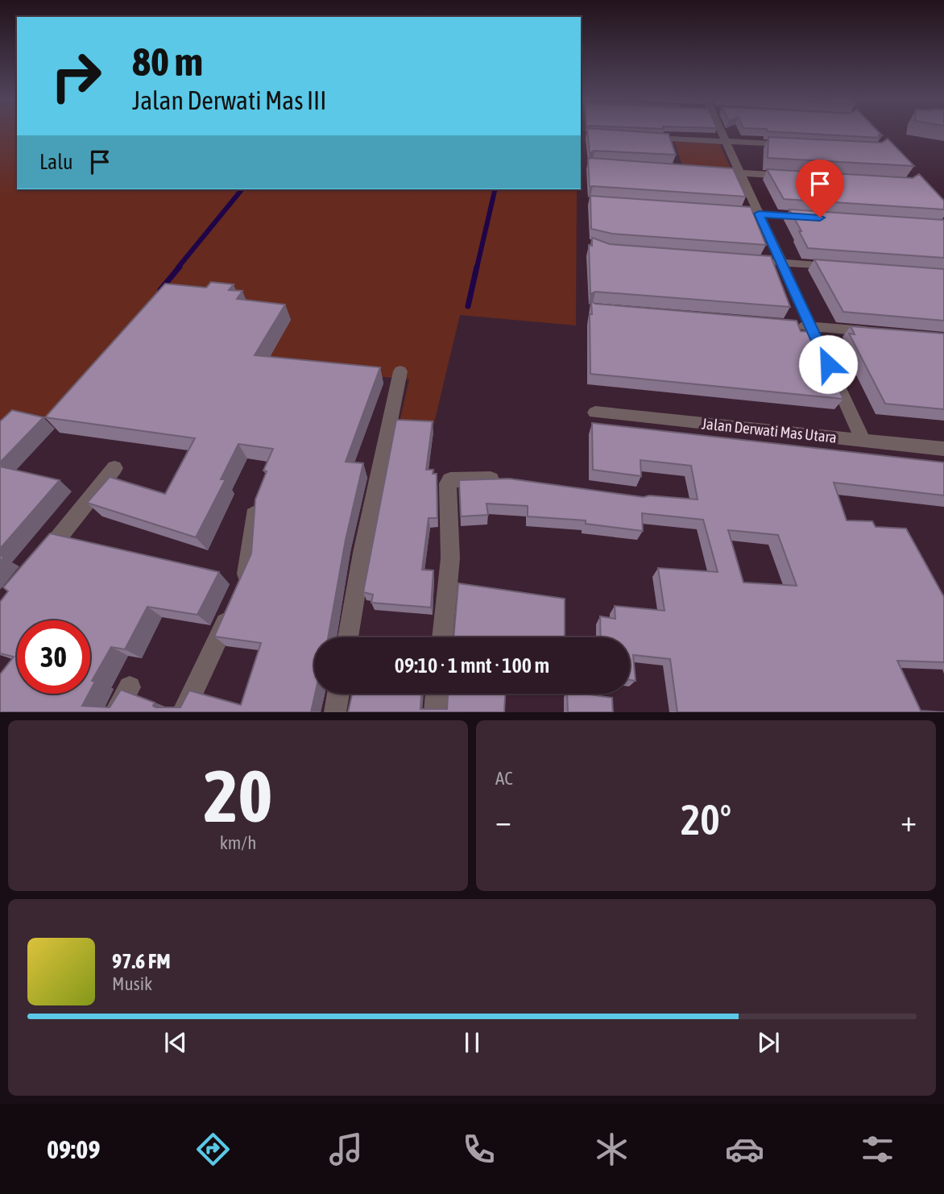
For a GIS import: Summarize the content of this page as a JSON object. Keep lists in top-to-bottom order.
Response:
{
  "streets": {
    "street": ["Jalan Derwati Mas Utara"]
  },
  "page": {
    "turn": ["80 m", "Jalan Derwati Mas III"],
    "then": "Lalu",
    "limit": "30",
    "trip": "09:10 · 1 mnt · 100 m",
    "tile": [
      ["20", "km/h"],
      "AC"
    ],
    "heat": ["−", "20°", "+"],
    "song": ["97.6 FM", "Musik"],
    "tabs": "09:09"
  }
}
